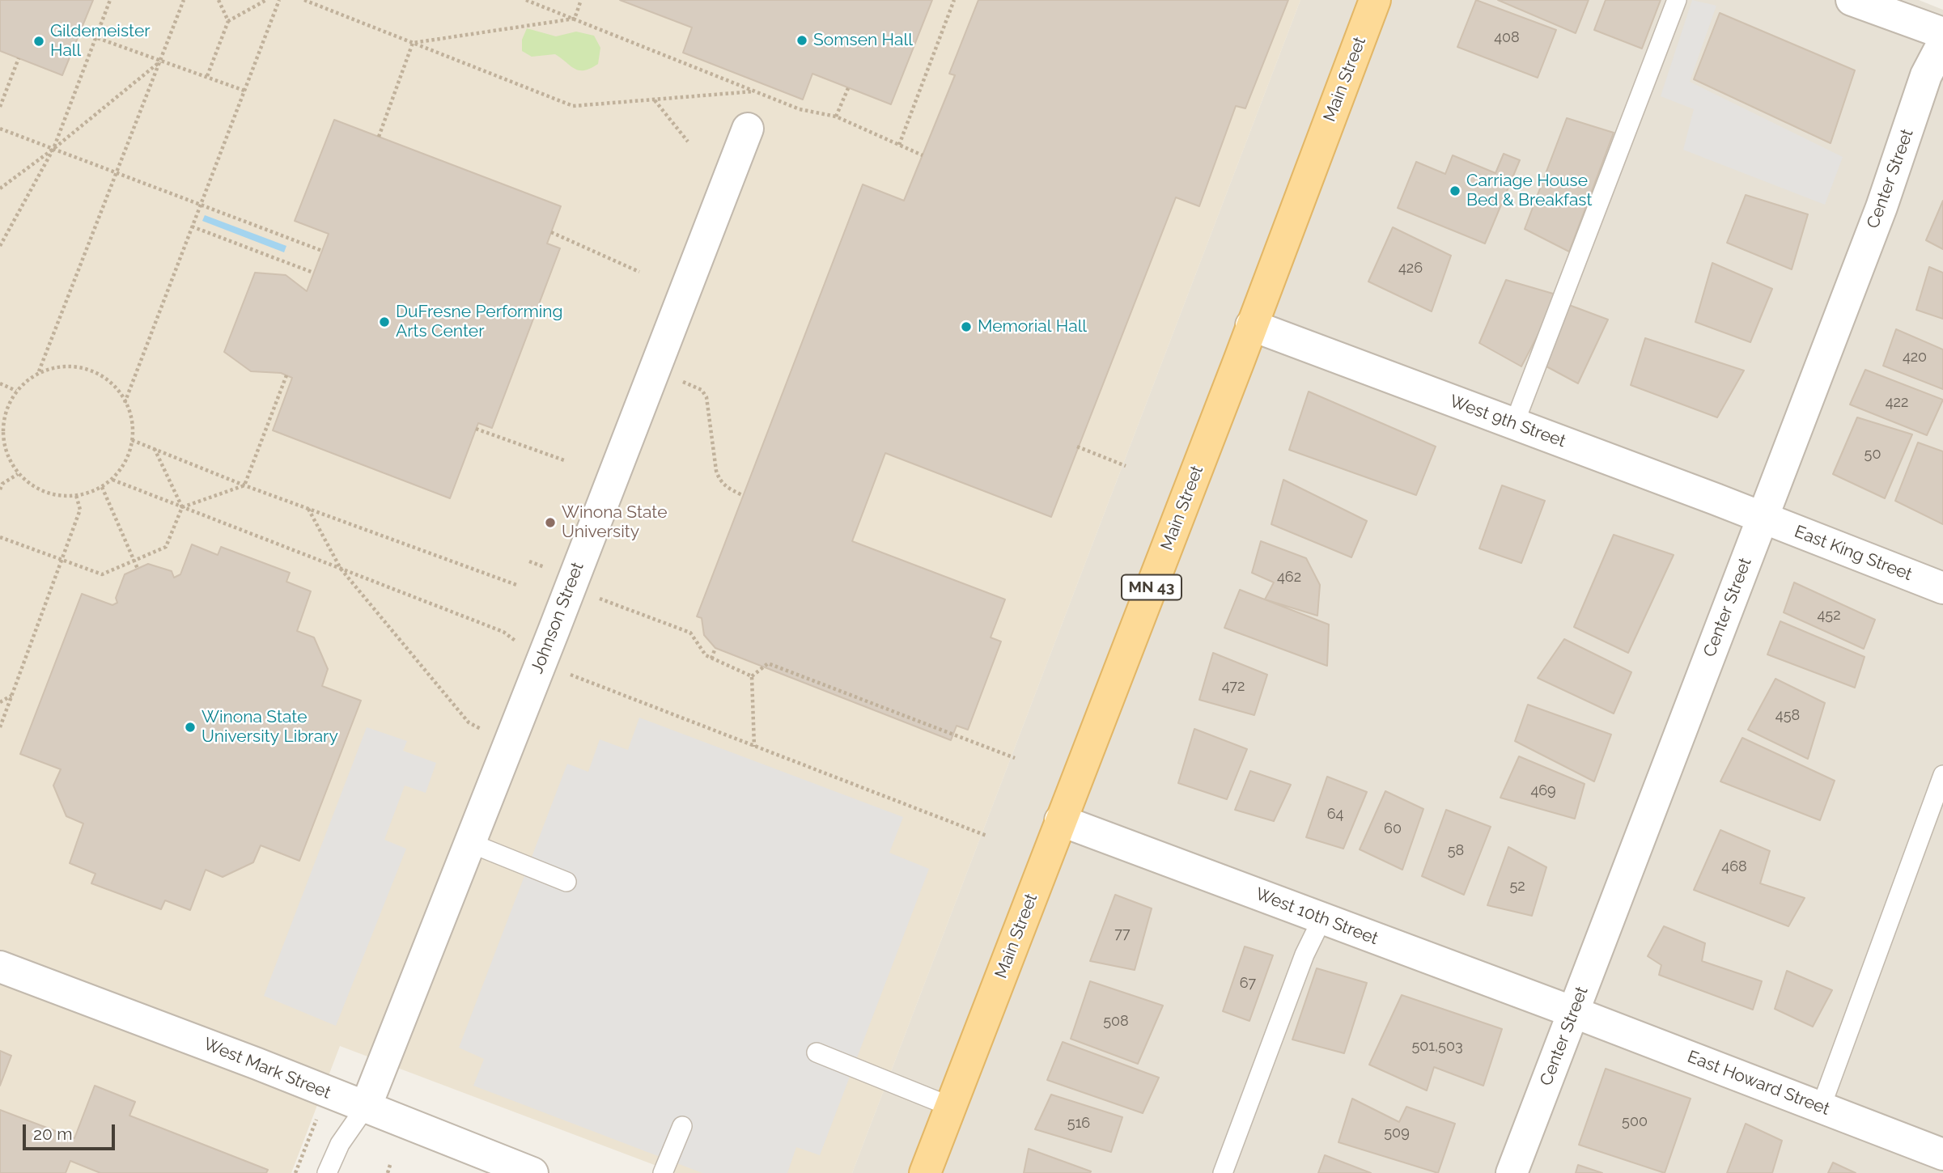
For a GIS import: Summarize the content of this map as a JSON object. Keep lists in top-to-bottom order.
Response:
{
  "streets": {
    "main road": ["Main Street", "MN 43"],
    "street": [
      "Center Street",
      "West 9th Street",
      "East King Street",
      "Johnson Street",
      "West 10th Street",
      "West Mark Street",
      "East Howard Street"
    ]
  },
  "crossings": [
    ["Main Street", "West 9th Street"],
    ["Main Street", "West 10th Street"],
    ["Center Street", "West 9th Street"],
    ["Center Street", "East King Street"],
    ["Center Street", "West 10th Street"],
    ["Center Street", "East Howard Street"],
    ["West 9th Street", "East King Street"],
    ["Johnson Street", "West Mark Street"],
    ["West 10th Street", "East Howard Street"]
  ],
  "places": [
    "Somsen Hall",
    "Gildemeister Hall",
    "Carriage House Bed & Breakfast",
    "DuFresne Performing Arts Center",
    "Memorial Hall",
    "Winona State University",
    "Winona State University Library"
  ],
  "house_numbers": [
    "408",
    "426",
    "420",
    "422",
    "50",
    "462",
    "452",
    "472",
    "458",
    "469",
    "64",
    "60",
    "58",
    "468",
    "52",
    "77",
    "67",
    "508",
    "501,503",
    "500",
    "516",
    "509"
  ],
  "scale_bar": "20 m"
}
